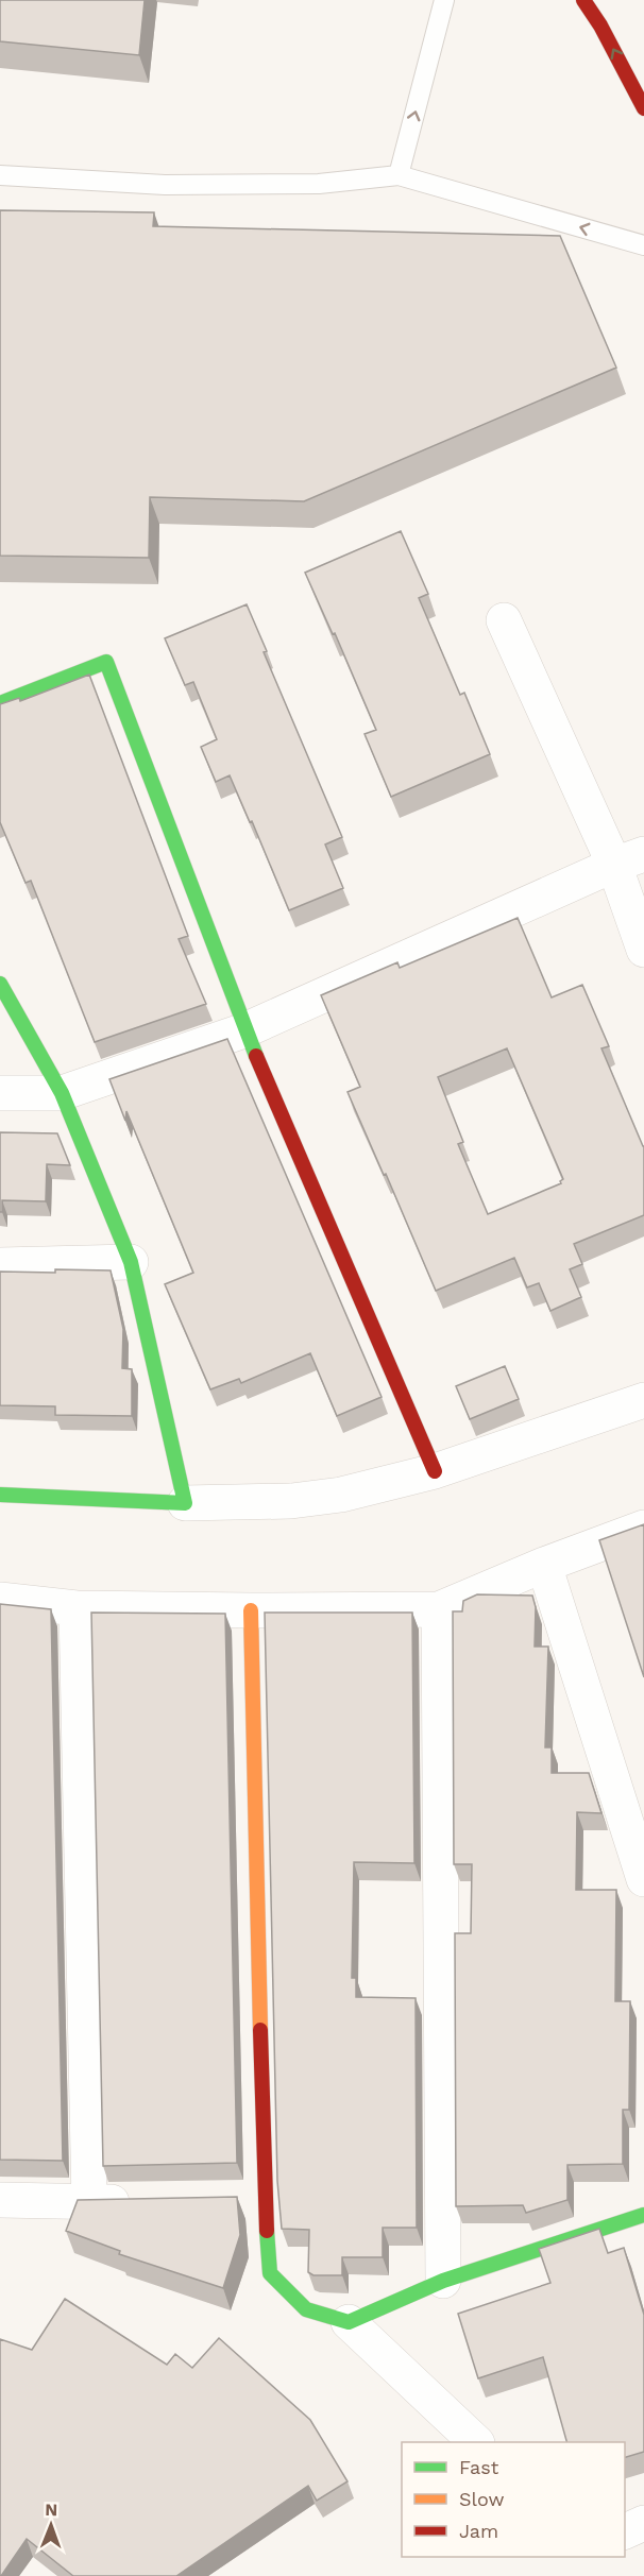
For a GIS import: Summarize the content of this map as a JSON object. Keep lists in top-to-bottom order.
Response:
{
  "legend": ["Fast", "Slow", "Jam"],
  "north": "top"
}
